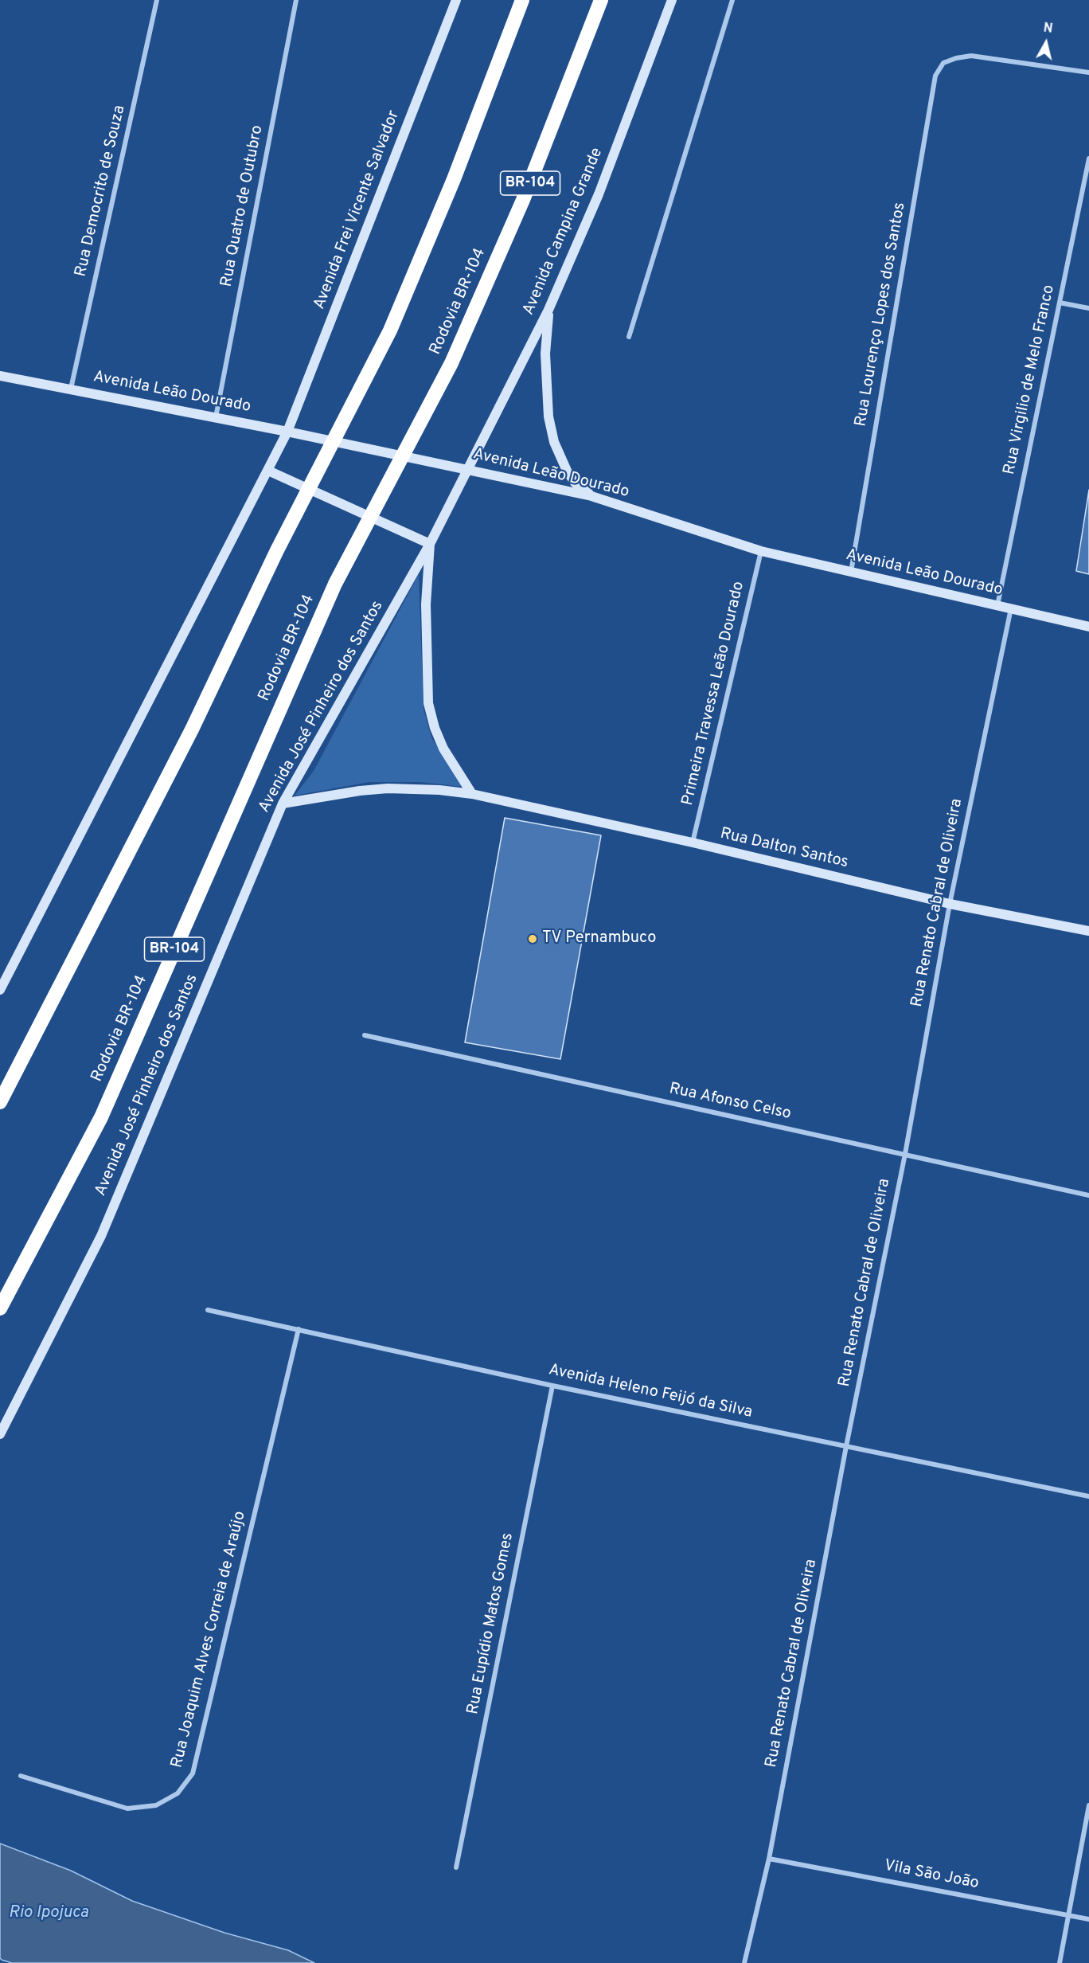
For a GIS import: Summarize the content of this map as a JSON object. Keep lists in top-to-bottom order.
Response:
{
  "streets": {
    "highway": ["BR-104", "Rodovia BR-104"],
    "main road": [
      "Avenida Frei Vicente Salvador",
      "Avenida Campina Grande",
      "Avenida Leão Dourado",
      "Avenida José Pinheiro dos Santos",
      "Rua Dalton Santos"
    ],
    "street": [
      "Rua Democrito de Souza",
      "Rua Quatro de Outubro",
      "Rua Lourenço Lopes dos Santos",
      "Rua Virgilio de Melo Franco",
      "Primeira Travessa Leão Dourado",
      "Rua Renato Cabral de Oliveira",
      "Rua Afonso Celso",
      "Avenida Heleno Feijó da Silva",
      "Rua Eupídio Matos Gomes",
      "Rua Joaquim Alves Correia de Araújo",
      "Vila São João"
    ]
  },
  "crossings": [
    ["Rua Democrito de Souza", "Avenida Leão Dourado"],
    ["Rua Quatro de Outubro", "Avenida Leão Dourado"],
    ["Avenida Frei Vicente Salvador", "Avenida Leão Dourado"],
    ["Avenida Campina Grande", "Avenida Leão Dourado"],
    ["Avenida Campina Grande", "Avenida José Pinheiro dos Santos"],
    ["Rua Lourenço Lopes dos Santos", "Avenida Leão Dourado"],
    ["Rua Virgilio de Melo Franco", "Avenida Leão Dourado"],
    ["Avenida Leão Dourado", "Primeira Travessa Leão Dourado"],
    ["Avenida Leão Dourado", "Avenida José Pinheiro dos Santos"],
    ["Avenida Leão Dourado", "Rua Renato Cabral de Oliveira"],
    ["Primeira Travessa Leão Dourado", "Rua Dalton Santos"],
    ["Avenida José Pinheiro dos Santos", "Rua Dalton Santos"],
    ["Rua Dalton Santos", "Rua Renato Cabral de Oliveira"],
    ["Rua Renato Cabral de Oliveira", "Rua Afonso Celso"],
    ["Rua Renato Cabral de Oliveira", "Avenida Heleno Feijó da Silva"],
    ["Rua Renato Cabral de Oliveira", "Vila São João"],
    ["Avenida Heleno Feijó da Silva", "Rua Eupídio Matos Gomes"],
    ["Avenida Heleno Feijó da Silva", "Rua Joaquim Alves Correia de Araújo"]
  ],
  "water": ["Rio Ipojuca"],
  "places": ["TV Pernambuco"],
  "north": "top"
}
